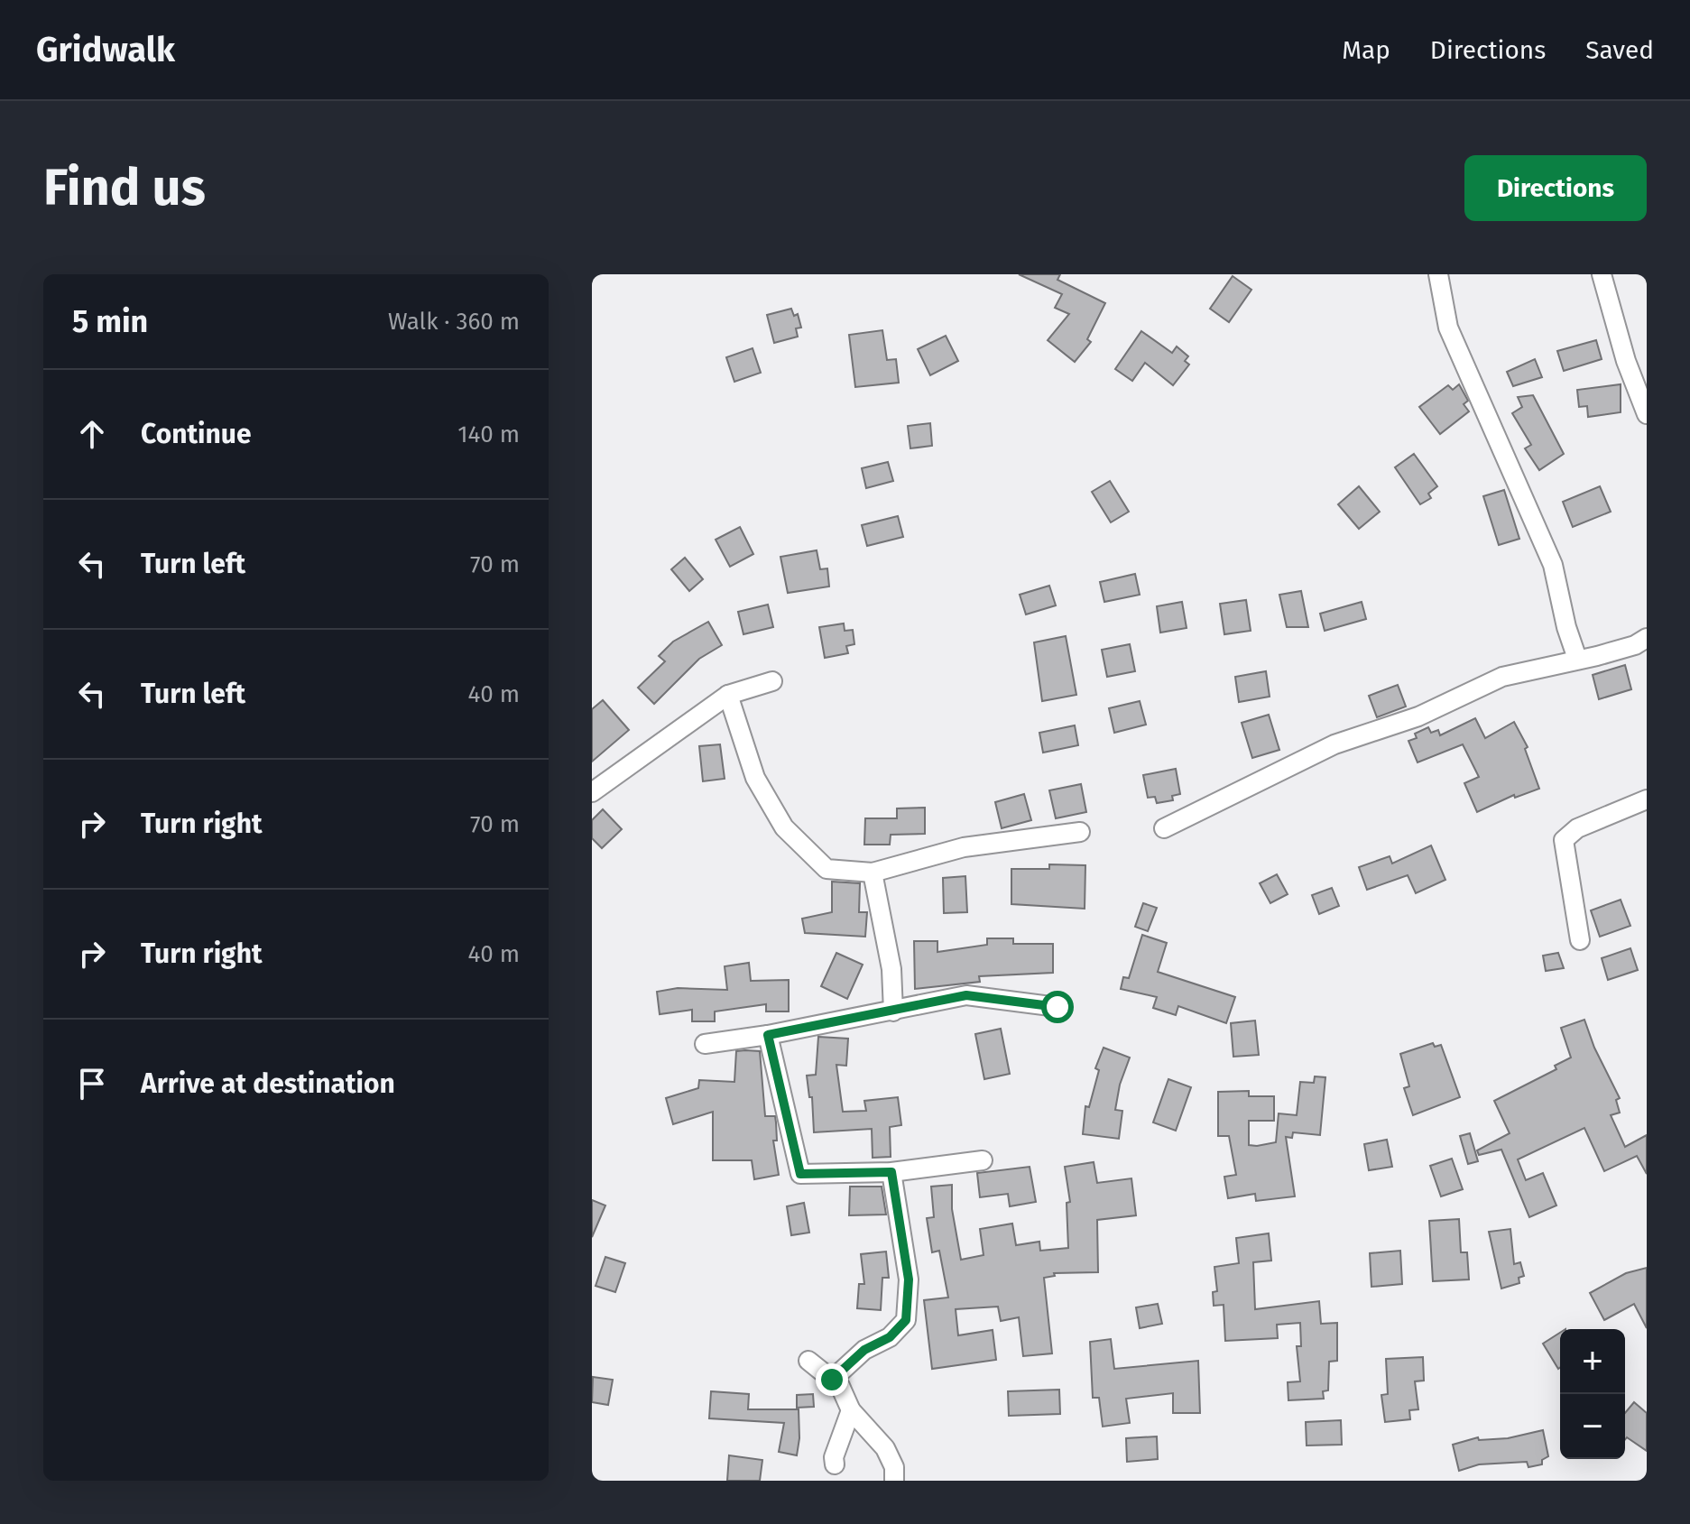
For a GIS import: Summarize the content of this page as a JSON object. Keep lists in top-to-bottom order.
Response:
{
  "page": {
    "header": "Gridwalk",
    "nav": ["Map", "Directions", "Saved"],
    "buttons": "Directions",
    "title": "Find us",
    "heading": ["5 min", "Walk · 360 m"],
    "list": [
      ["Continue", "140 m"],
      ["Turn left", "70 m"],
      ["Turn left", "40 m"],
      ["Turn right", "70 m"],
      ["Turn right", "40 m"],
      "Arrive at destination"
    ],
    "map_buttons": ["+", "−"]
  }
}
